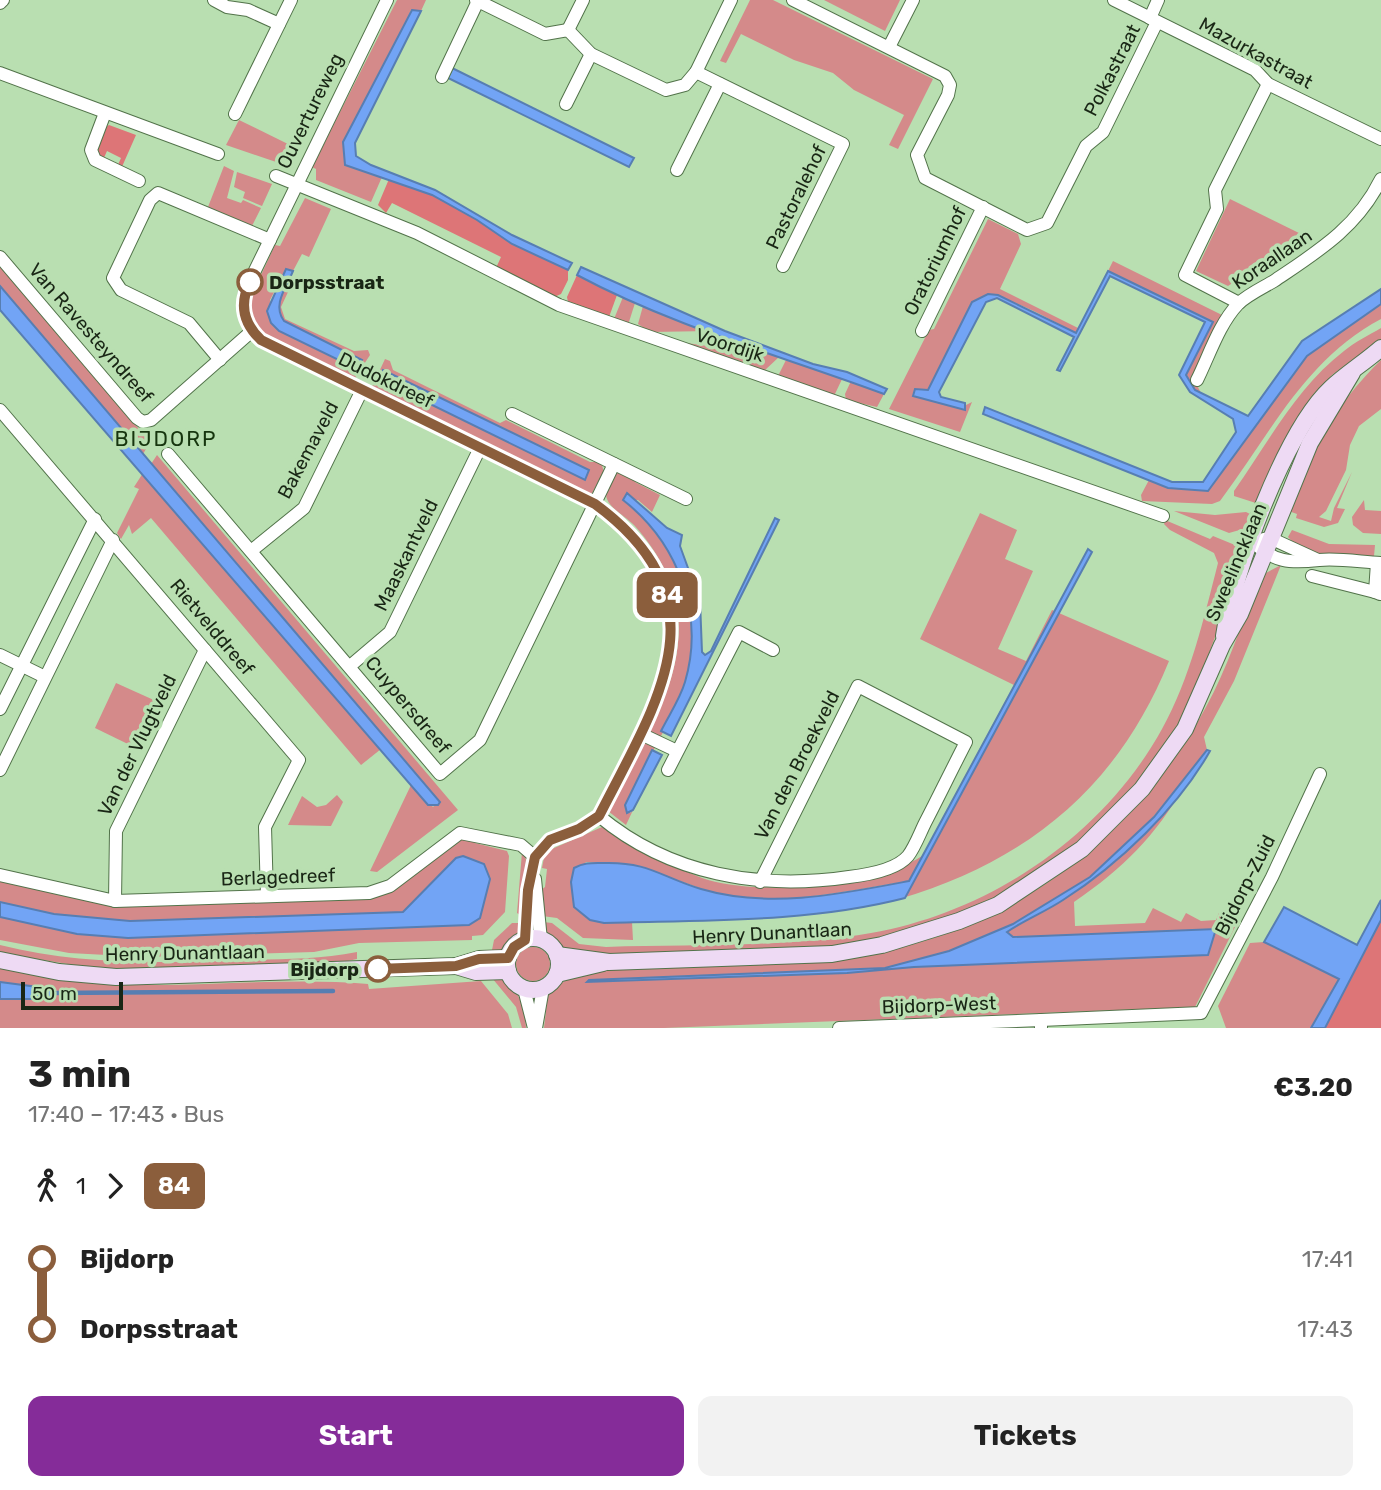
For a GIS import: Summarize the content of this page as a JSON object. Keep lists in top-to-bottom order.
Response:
{
  "streets": {
    "main road": ["Sweelincklaan", "Henry Dunantlaan"],
    "street": [
      "Mazurkastraat",
      "Polkastraat",
      "Ouvertureweg",
      "Pastoralehof",
      "Koraallaan",
      "Oratoriumhof",
      "Van Ravesteyndreef",
      "Voordijk",
      "Dudokdreef",
      "Bakemaveld",
      "Maaskantveld",
      "Rietvelddreef",
      "Cuypersdreef",
      "Van der Vlugtveld",
      "Van den Broekveld",
      "Berlagedreef",
      "Bijdorp-Zuid",
      "Bijdorp-West"
    ]
  },
  "crossings": [
    ["Mazurkastraat", "Polkastraat"],
    ["Polkastraat", "Oratoriumhof"],
    ["Ouvertureweg", "Voordijk"],
    ["Van Ravesteyndreef", "Dudokdreef"],
    ["Dudokdreef", "Bakemaveld"],
    ["Dudokdreef", "Maaskantveld"],
    ["Dudokdreef", "Cuypersdreef"],
    ["Dudokdreef", "Van den Broekveld"],
    ["Bakemaveld", "Cuypersdreef"],
    ["Maaskantveld", "Cuypersdreef"],
    ["Sweelincklaan", "Henry Dunantlaan"],
    ["Rietvelddreef", "Van der Vlugtveld"],
    ["Rietvelddreef", "Berlagedreef"],
    ["Van der Vlugtveld", "Berlagedreef"],
    ["Bijdorp-Zuid", "Bijdorp-West"]
  ],
  "districts": ["BIJDORP"],
  "places": ["Dorpsstraat", "Bijdorp"],
  "lines": ["bus line 84"],
  "scale_bar": "50 m",
  "page": {
    "on_map": "84",
    "scale": "50 m",
    "heading": ["3 min", "17:40 – 17:43 · Bus", "€3.20"],
    "legs": ["1", "84"],
    "list": [
      {
        "name": "Bijdorp",
        "value": "17:41"
      },
      {
        "name": "Dorpsstraat",
        "value": "17:43"
      }
    ],
    "buttons": ["Start", "Tickets"]
  }
}
